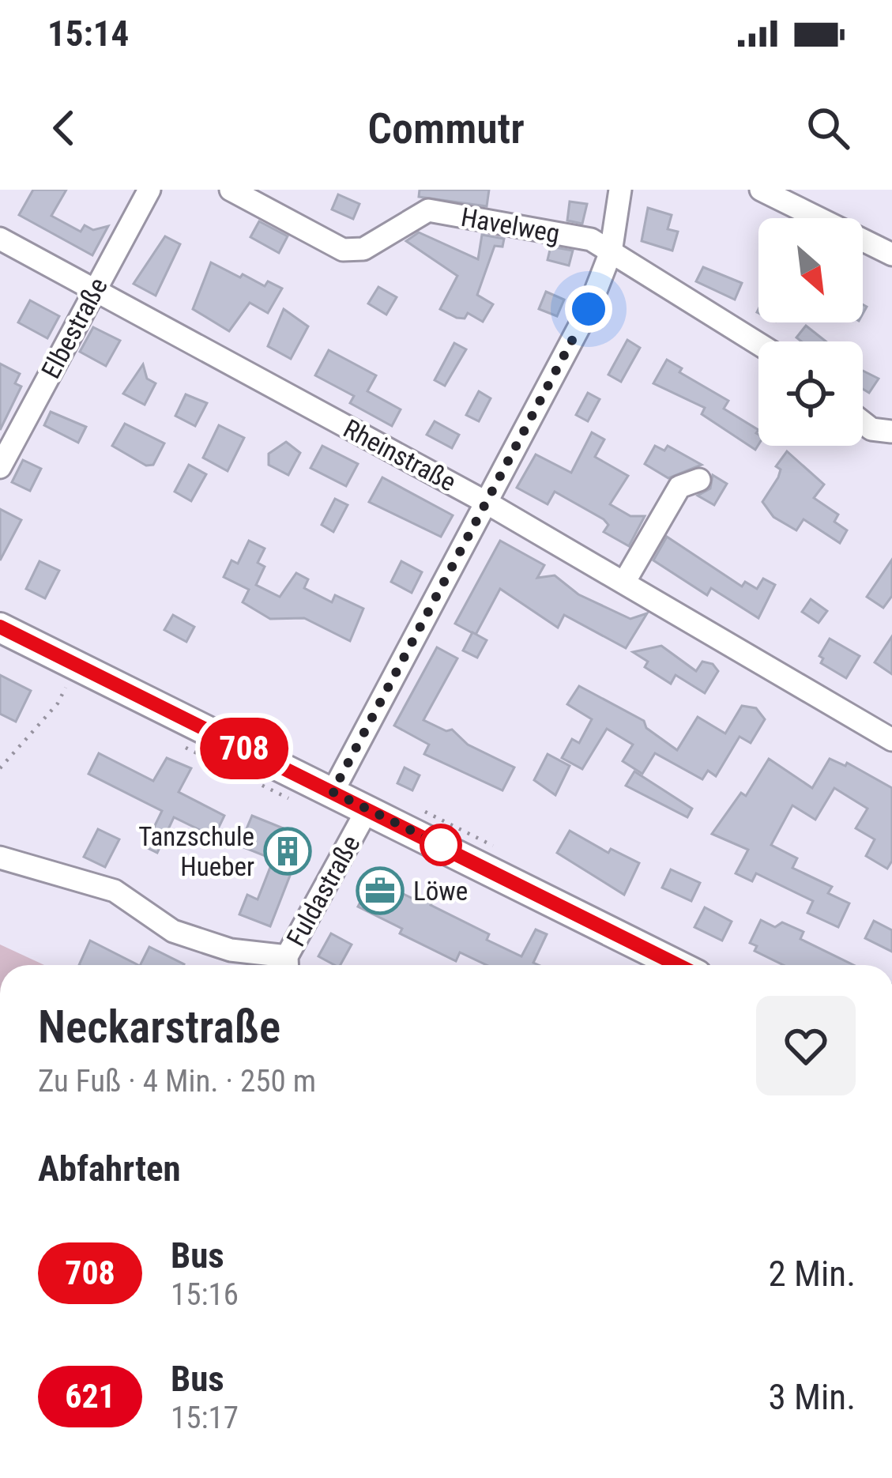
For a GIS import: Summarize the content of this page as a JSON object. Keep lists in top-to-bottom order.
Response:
{
  "streets": {
    "street": [
      "Havelweg",
      "Elbestraße",
      "Rheinstraße",
      "Fuldastraße"
    ]
  },
  "crossings": [
    ["Elbestraße", "Rheinstraße"]
  ],
  "places": {
    "building": ["Tanzschule Hueber"],
    "office": ["Löwe"]
  },
  "lines": ["bus line 708"],
  "north": "bottom right",
  "page": {
    "status": "15:14",
    "header": "Commutr",
    "on_map": "708",
    "heading": [
      ["Neckarstraße", "Zu Fuß · 4 Min. · 250 m"],
      "Abfahrten"
    ],
    "list": [
      {
        "mark": "708",
        "name": "Bus",
        "note": "15:16",
        "value": "2 Min."
      },
      {
        "mark": "621",
        "name": "Bus",
        "note": "15:17",
        "value": "3 Min."
      }
    ]
  }
}
